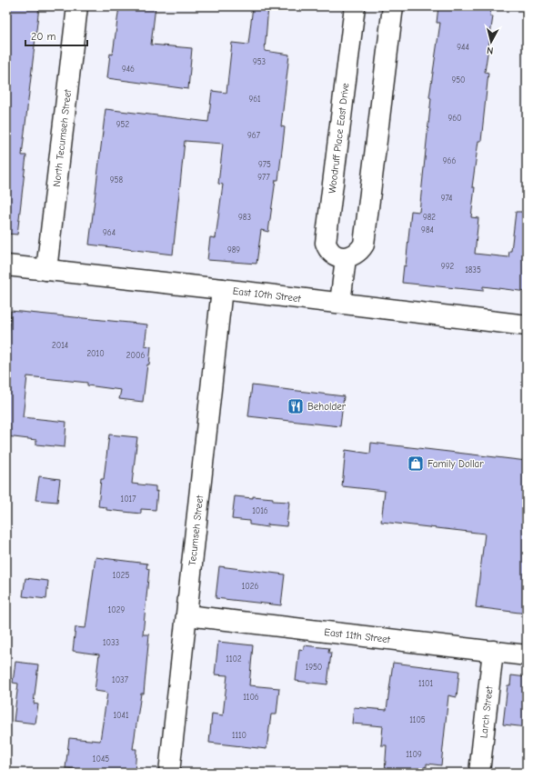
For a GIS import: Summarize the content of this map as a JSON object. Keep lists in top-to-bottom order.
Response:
{
  "streets": {
    "street": [
      "North Tecumseh Street",
      "Woodruff Place East Drive",
      "East 10th Street",
      "Tecumseh Street",
      "East 11th Street",
      "Larch Street"
    ]
  },
  "crossings": [
    ["North Tecumseh Street", "East 10th Street"],
    ["East 10th Street", "Tecumseh Street"],
    ["Tecumseh Street", "East 11th Street"],
    ["East 11th Street", "Larch Street"]
  ],
  "places": {
    "restaurant": ["Beholder"],
    "shop": ["Family Dollar"]
  },
  "house_numbers": [
    "944",
    "953",
    "946",
    "950",
    "961",
    "960",
    "952",
    "967",
    "966",
    "975",
    "977",
    "958",
    "974",
    "983",
    "982",
    "984",
    "964",
    "989",
    "992",
    "1835",
    "2014",
    "2010",
    "2006",
    "1017",
    "1016",
    "1025",
    "1026",
    "1029",
    "1033",
    "1102",
    "1950",
    "1037",
    "1101",
    "1106",
    "1041",
    "1105",
    "1110",
    "1109",
    "1045"
  ],
  "scale_bar": "20 m",
  "north": "bottom"
}
